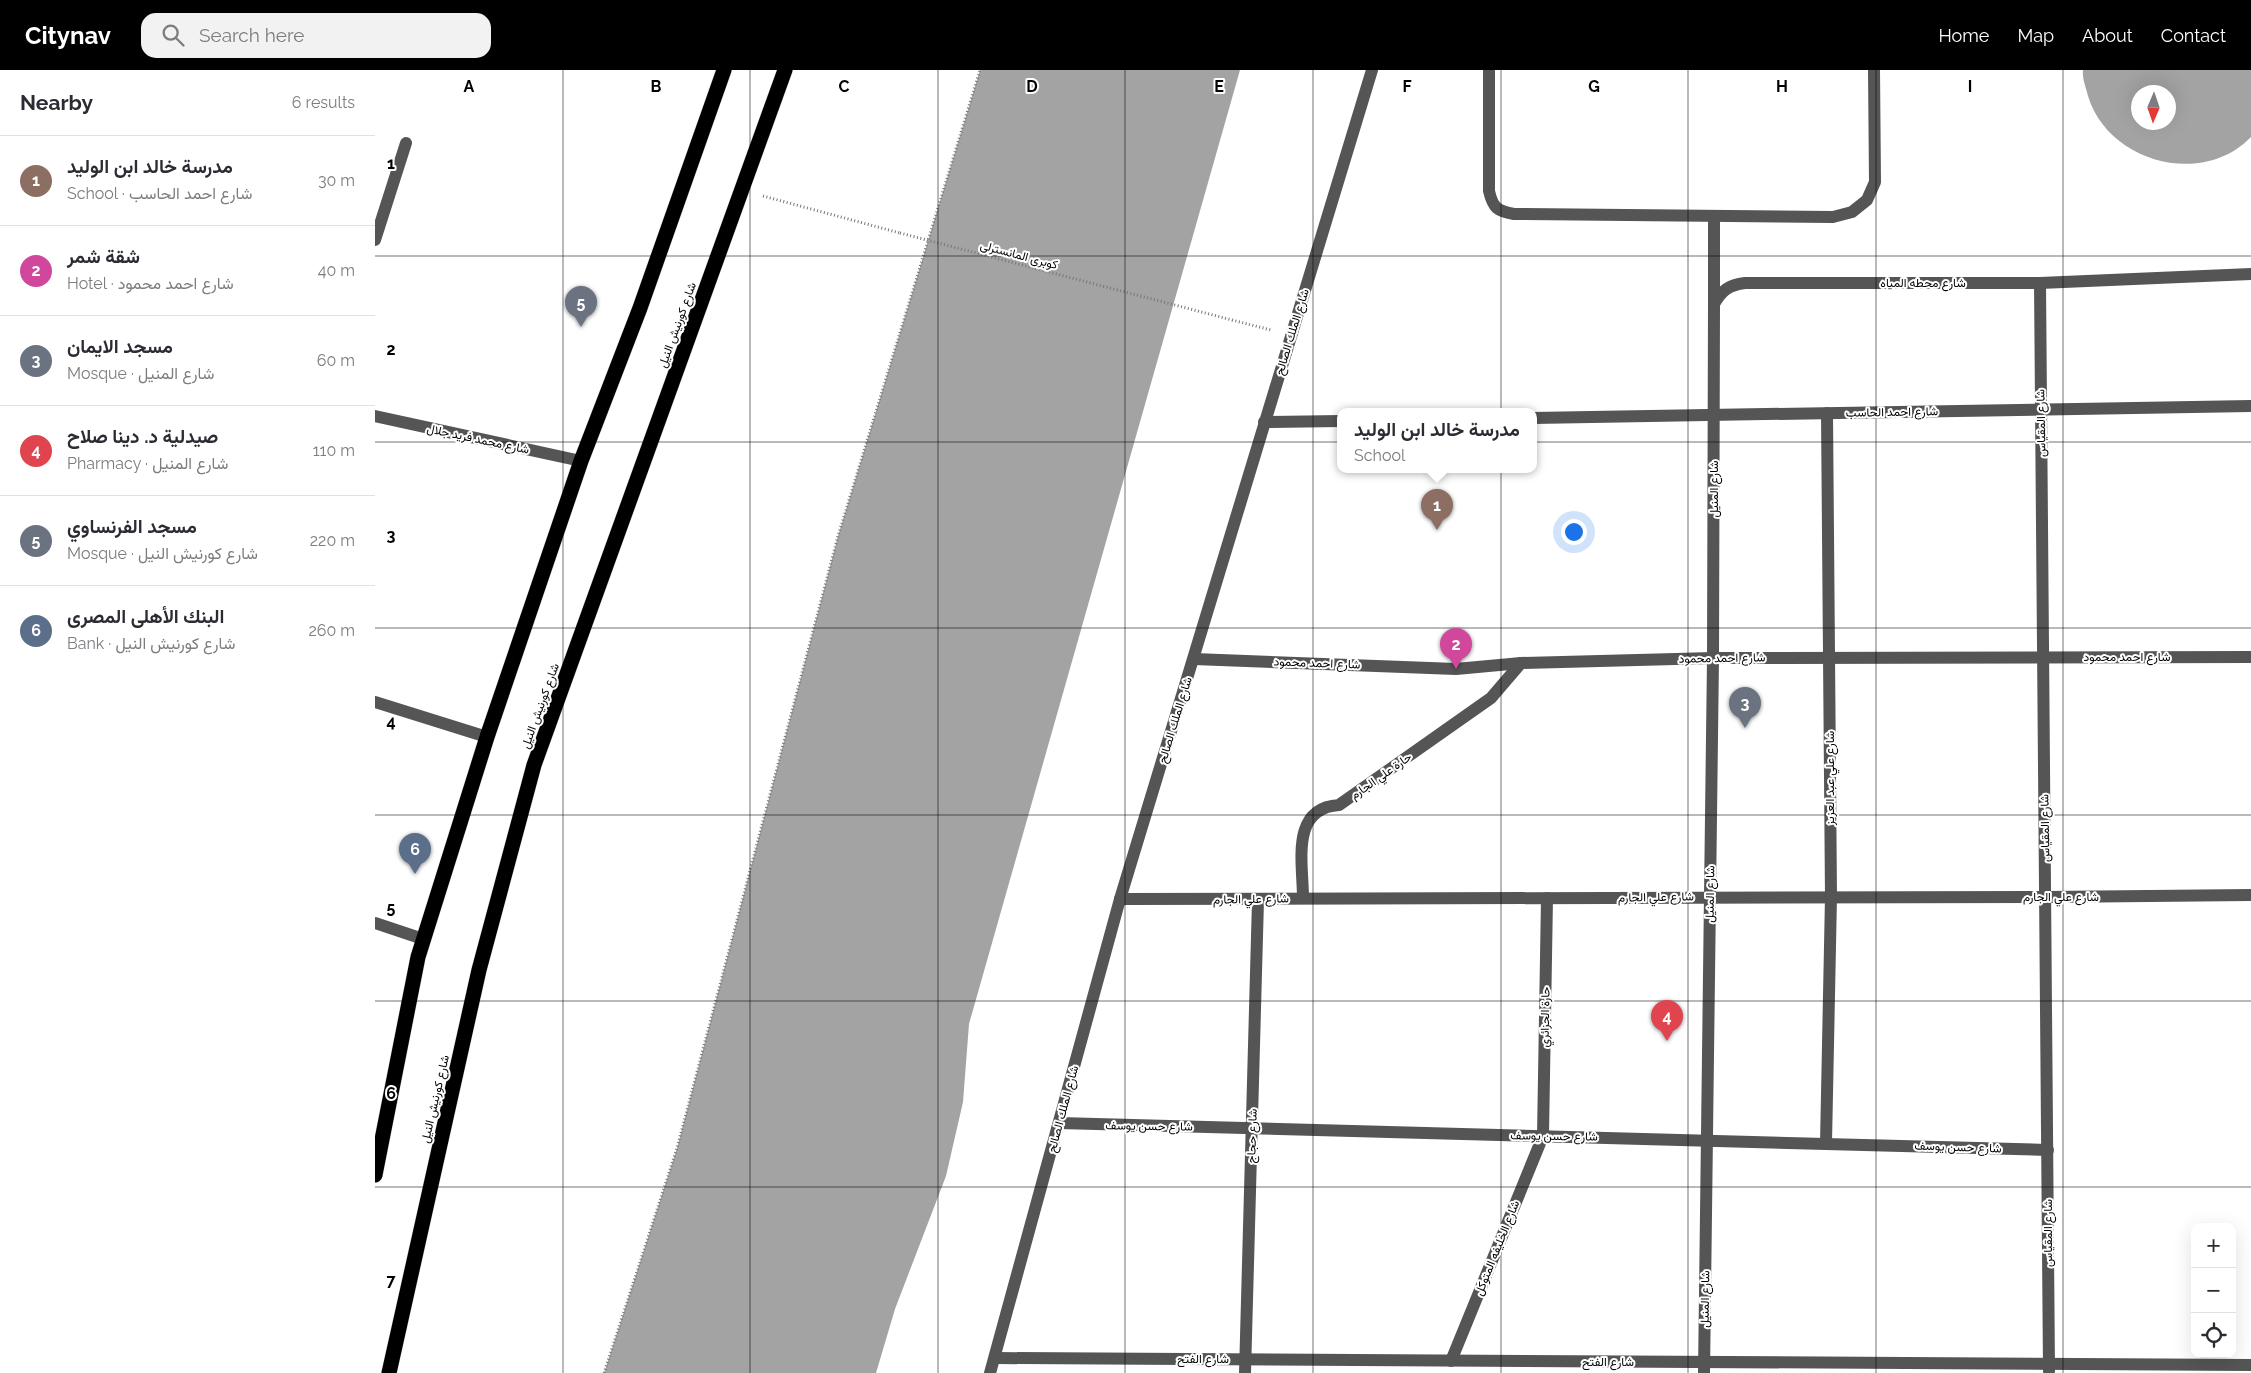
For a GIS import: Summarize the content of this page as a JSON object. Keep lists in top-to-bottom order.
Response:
{
  "streets": {
    "highway": ["شارع كورنيش النيل"],
    "street": [
      "شارع محطه المياه",
      "شارع الملك الصالح",
      "شارع احمد الحاسب",
      "شارع المقياس",
      "شارع محمد فريد جلال",
      "شارع المنيل",
      "شارع احمد محمود",
      "حارة علي الجارم",
      "شارع علي عبد العزيز",
      "شارع علي الجارم",
      "حارة الجزائري",
      "شارع حسن يوسف",
      "شارع حجاج",
      "شارع الخليفه المتوكل",
      "شارع الفتح"
    ],
    "path": ["كوبرى المانسترلى"]
  },
  "crossings": [
    ["كوبرى المانسترلى", "شارع كورنيش النيل"],
    ["كوبرى المانسترلى", "شارع الملك الصالح"],
    ["شارع محطه المياه", "شارع المقياس"],
    ["شارع الملك الصالح", "شارع احمد محمود"],
    ["شارع الملك الصالح", "شارع علي الجارم"],
    ["شارع الملك الصالح", "شارع حسن يوسف"],
    ["شارع الملك الصالح", "شارع الفتح"],
    ["شارع احمد الحاسب", "شارع المقياس"],
    ["شارع احمد الحاسب", "شارع المنيل"],
    ["شارع احمد الحاسب", "شارع علي عبد العزيز"],
    ["شارع المقياس", "شارع احمد محمود"],
    ["شارع المقياس", "شارع علي الجارم"],
    ["شارع المقياس", "شارع حسن يوسف"],
    ["شارع المقياس", "شارع الفتح"],
    ["شارع المنيل", "شارع احمد محمود"],
    ["شارع المنيل", "شارع علي الجارم"],
    ["شارع المنيل", "شارع حسن يوسف"],
    ["شارع المنيل", "شارع الفتح"],
    ["شارع احمد محمود", "حارة علي الجارم"],
    ["شارع احمد محمود", "شارع علي عبد العزيز"],
    ["حارة علي الجارم", "شارع علي الجارم"],
    ["شارع علي عبد العزيز", "شارع علي الجارم"],
    ["شارع علي عبد العزيز", "شارع حسن يوسف"],
    ["شارع علي الجارم", "حارة الجزائري"],
    ["شارع علي الجارم", "شارع حجاج"],
    ["حارة الجزائري", "شارع حسن يوسف"],
    ["حارة الجزائري", "شارع الخليفه المتوكل"],
    ["شارع حسن يوسف", "شارع حجاج"],
    ["شارع حسن يوسف", "شارع الخليفه المتوكل"],
    ["شارع حجاج", "شارع الفتح"],
    ["شارع الخليفه المتوكل", "شارع الفتح"]
  ],
  "north": "bottom",
  "page": {
    "header": "Citynav",
    "search": "Search here",
    "nav": [
      "Home",
      "Map",
      "About",
      "Contact"
    ],
    "heading": ["Nearby", "6 results"],
    "list": [
      {
        "mark": "1",
        "name": "مدرسة خالد ابن الوليد",
        "note": "School · شارع احمد الحاسب",
        "value": "30 m"
      },
      {
        "mark": "2",
        "name": "شقة شمر",
        "note": "Hotel · شارع احمد محمود",
        "value": "40 m"
      },
      {
        "mark": "3",
        "name": "مسجد الايمان",
        "note": "Mosque · شارع المنيل",
        "value": "60 m"
      },
      {
        "mark": "4",
        "name": "صيدلية د. دينا صلاح",
        "note": "Pharmacy · شارع المنيل",
        "value": "110 m"
      },
      {
        "mark": "5",
        "name": "مسجد الفرنساوي",
        "note": "Mosque · شارع كورنيش النيل",
        "value": "220 m"
      },
      {
        "mark": "6",
        "name": "البنك الأهلى المصرى",
        "note": "Bank · شارع كورنيش النيل",
        "value": "260 m"
      }
    ],
    "pins": [
      "5",
      "1",
      "2",
      "3",
      "6",
      "4"
    ],
    "popup": ["مدرسة خالد ابن الوليد", "School"],
    "map_buttons": ["+", "−"]
  },
  "grid": {
    "columns": [
      "A",
      "B",
      "C",
      "D",
      "E",
      "F",
      "G",
      "H",
      "I"
    ],
    "rows": [
      "1",
      "2",
      "3",
      "4",
      "5",
      "6",
      "7"
    ]
  }
}
